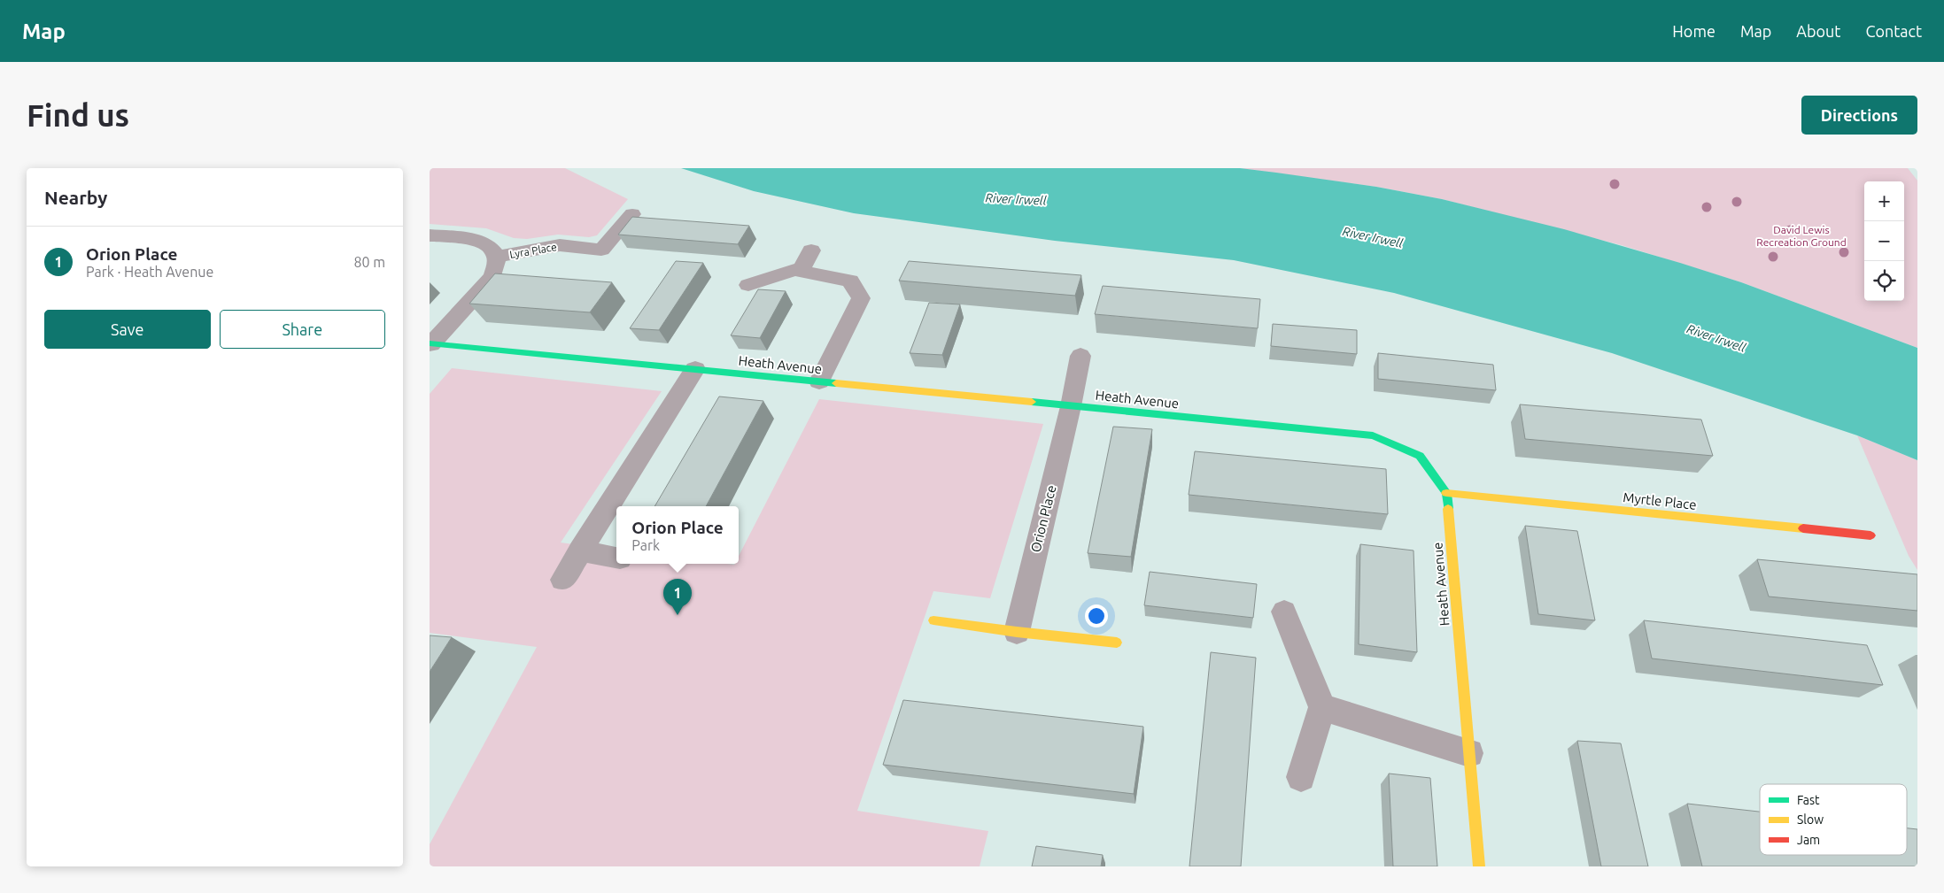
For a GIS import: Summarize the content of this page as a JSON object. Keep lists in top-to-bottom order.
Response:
{
  "streets": {
    "street": [
      "Lyra Place",
      "Heath Avenue",
      "Myrtle Place",
      "Orion Place"
    ]
  },
  "crossings": [
    ["Heath Avenue", "Myrtle Place"],
    ["Heath Avenue", "Orion Place"]
  ],
  "water": ["River Irwell"],
  "parks": ["David Lewis Recreation Ground"],
  "legend": ["Fast", "Slow", "Jam"],
  "page": {
    "header": "Map",
    "nav": [
      "Home",
      "Map",
      "About",
      "Contact"
    ],
    "buttons": [
      "Directions",
      ["Save", "Share"]
    ],
    "title": "Find us",
    "heading": "Nearby",
    "map_buttons": ["+", "−"],
    "list": [
      {
        "mark": "1",
        "name": "Orion Place",
        "note": "Park · Heath Avenue",
        "value": "80 m"
      }
    ],
    "popup": ["Orion Place", "Park"],
    "pins": "1"
  }
}
